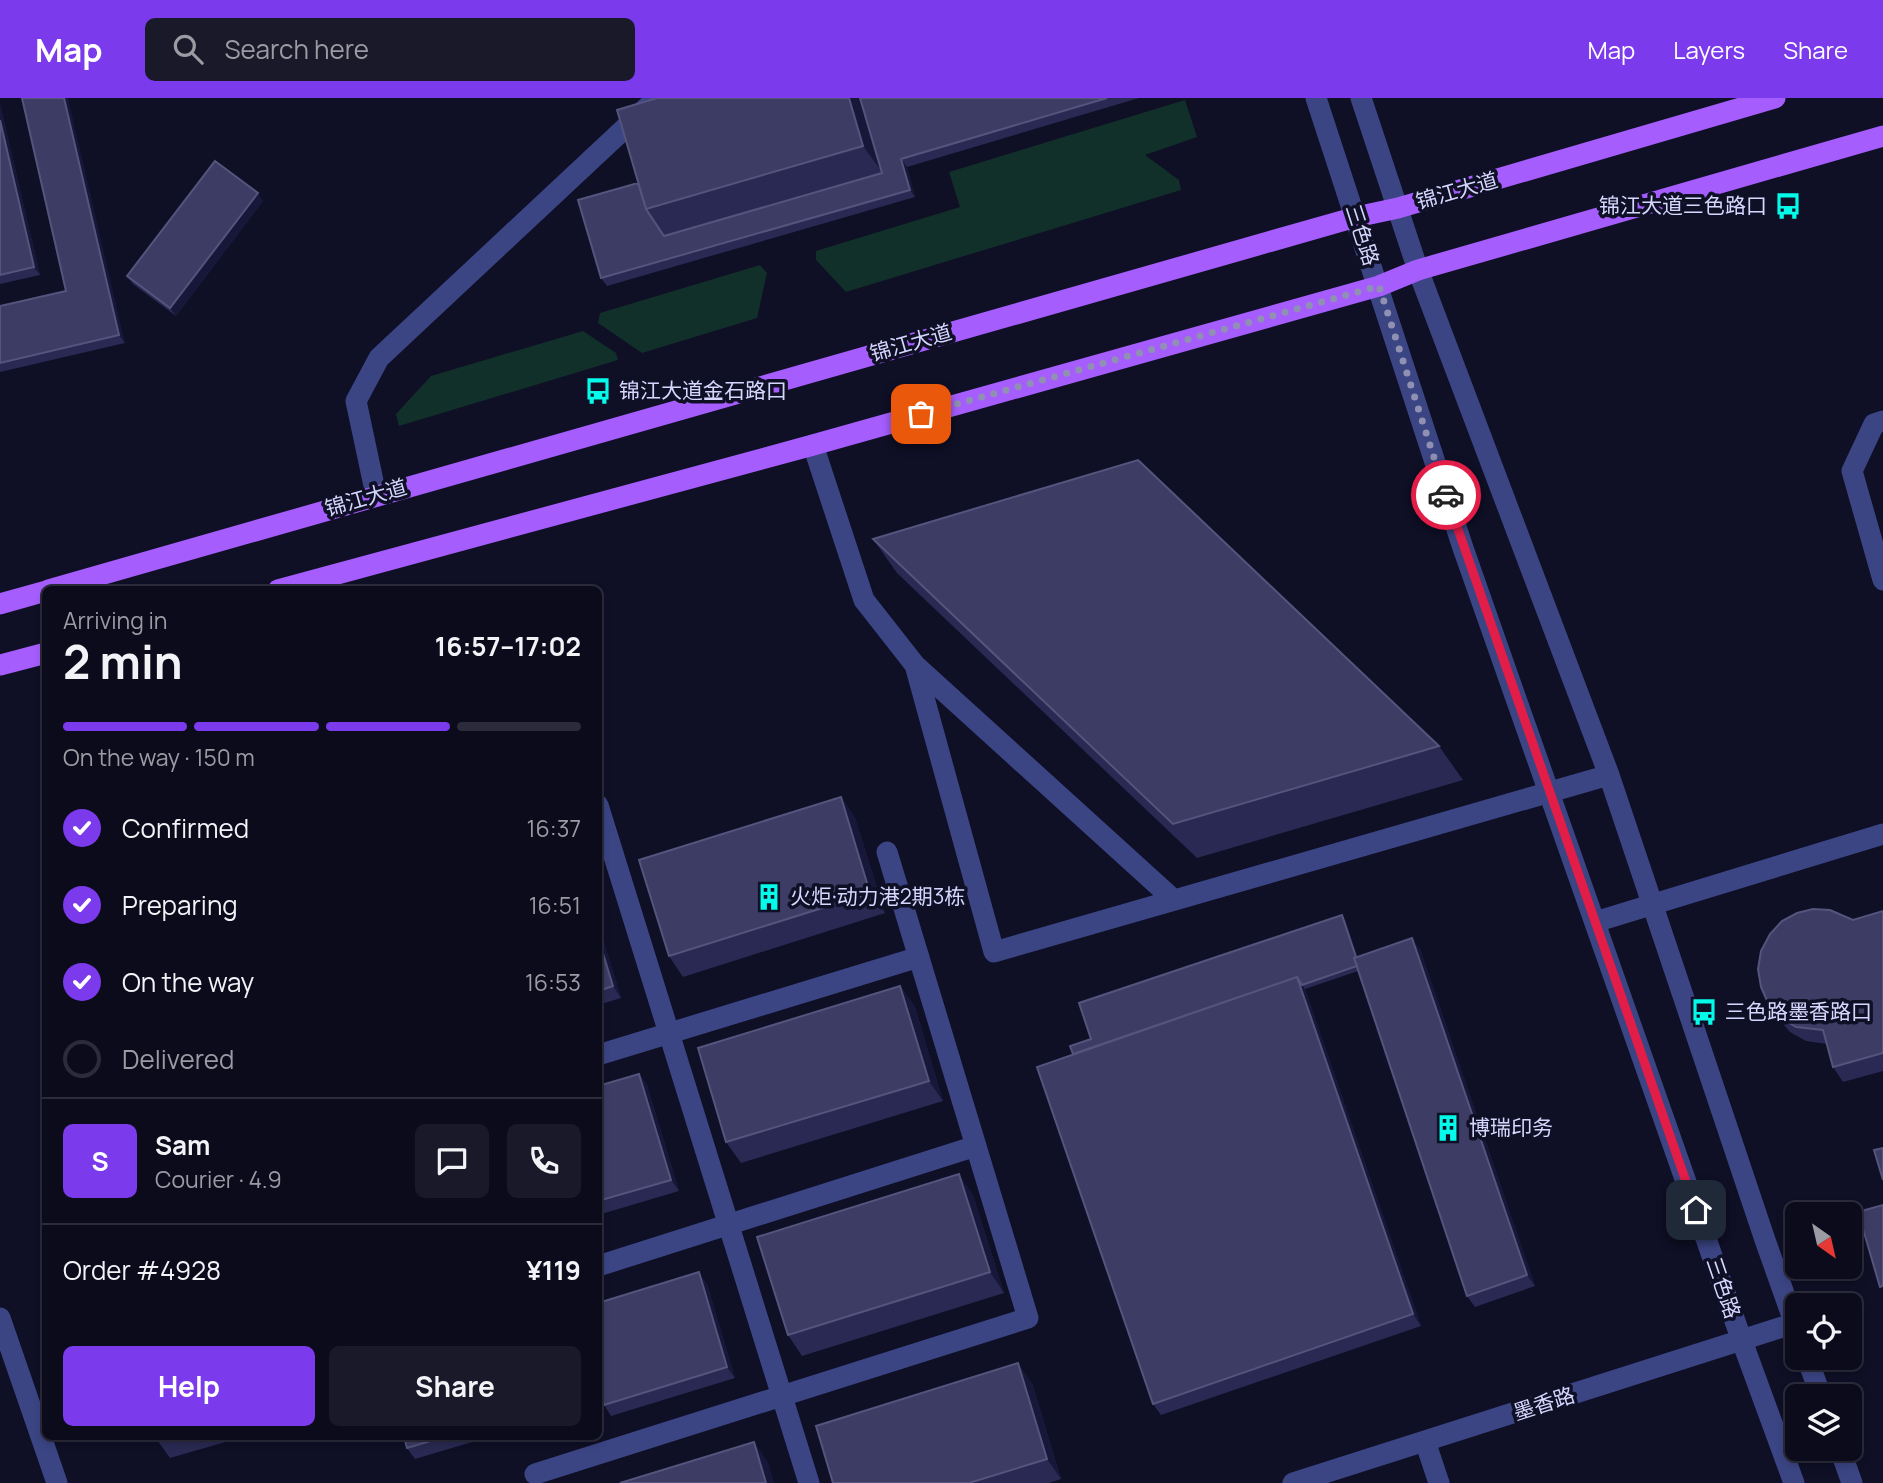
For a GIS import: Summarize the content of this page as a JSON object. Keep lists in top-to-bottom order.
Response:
{
  "streets": {
    "main road": ["锦江大道"],
    "street": ["三色路", "墨香路"]
  },
  "crossings": [
    ["锦江大道", "三色路"],
    ["三色路", "墨香路"]
  ],
  "places": {
    "bus stop": ["锦江大道三色路口", "锦江大道金石路口", "三色路墨香路口"],
    "building": ["火炬·动力港2期3栋", "博瑞印务"]
  },
  "north": "bottom right",
  "page": {
    "header": "Map",
    "search": "Search here",
    "nav": ["Map", "Layers", "Share"],
    "heading": ["2 min", "Arriving in", "16:57–17:02"],
    "panel": [
      "Sam",
      "Courier · 4.9",
      "Order #4928",
      "¥119"
    ],
    "bar": "On the way · 150 m",
    "list": [
      ["Confirmed", "16:37"],
      ["Preparing", "16:51"],
      ["On the way", "16:53"],
      "Delivered"
    ],
    "round": "S",
    "buttons": ["Help", "Share"]
  }
}
